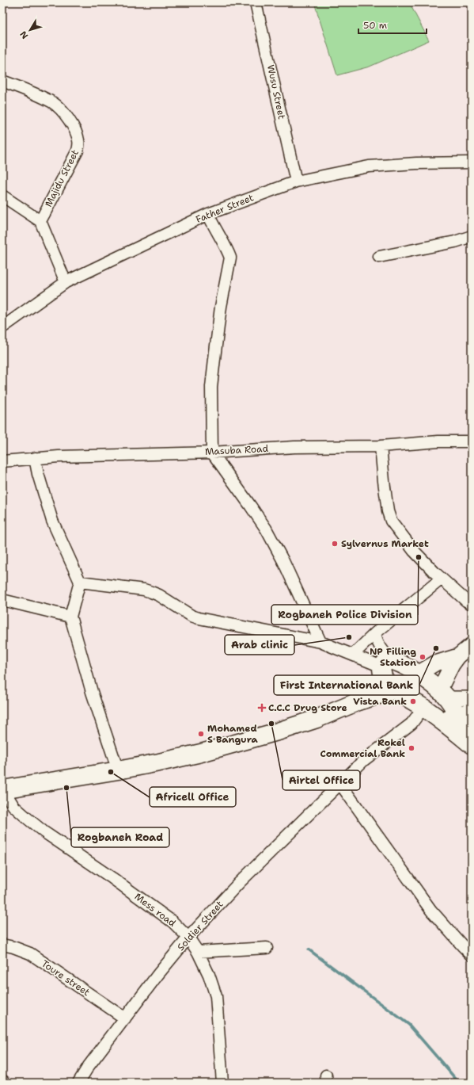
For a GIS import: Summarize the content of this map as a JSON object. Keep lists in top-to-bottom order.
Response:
{
  "streets": {
    "street": [
      "Wusu Street",
      "Majidu Street",
      "Father Street",
      "Masuba Road",
      "Mess road",
      "Soldier Street",
      "Toure street"
    ]
  },
  "crossings": [
    ["Wusu Street", "Father Street"],
    ["Mess road", "Soldier Street"],
    ["Soldier Street", "Toure street"]
  ],
  "places": {
    "other": [
      "Sylvernus Market",
      "Rogbaneh Police Division",
      "Arab clinic",
      "First International Bank",
      "NP Filling Station",
      "Vista Bank",
      "Airtel Office",
      "Mohamed S Bangura",
      "Rokel Commercial Bank",
      "Africell Office",
      "Rogbaneh Road"
    ],
    "health": ["C.C.C Drug Store"]
  },
  "scale_bar": "50 m",
  "north": "bottom left"
}
